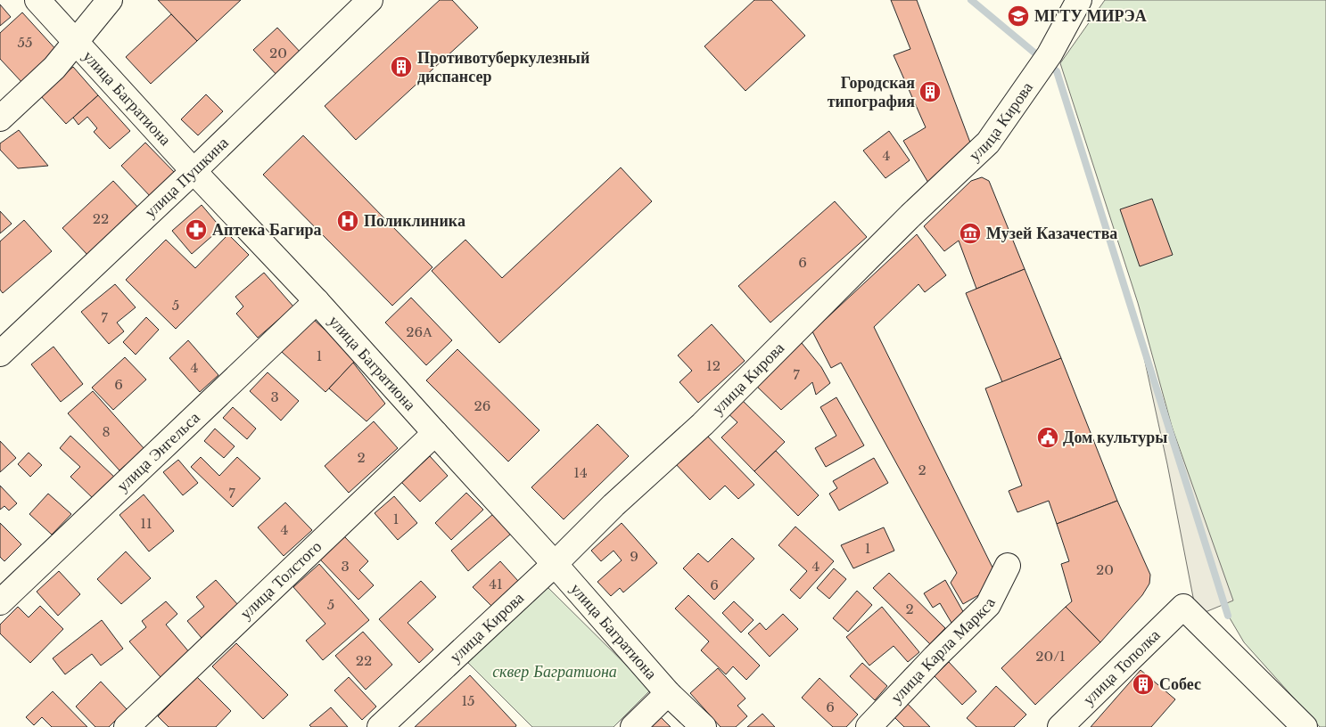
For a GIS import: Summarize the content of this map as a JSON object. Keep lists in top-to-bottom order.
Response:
{
  "streets": {
    "street": [
      "улица Багратиона",
      "улица Кирова",
      "улица Пушкина",
      "улица Энгельса",
      "улица Толстого",
      "улица Карла Маркса",
      "улица Тополка"
    ]
  },
  "crossings": [
    ["улица Багратиона", "улица Кирова"],
    ["улица Багратиона", "улица Пушкина"],
    ["улица Багратиона", "улица Энгельса"],
    ["улица Багратиона", "улица Толстого"]
  ],
  "parks": ["сквер Багратиона"],
  "places": {
    "school or university": ["МГТУ МИРЭА"],
    "building": ["Противотуберкулезный диспансер", "Городская типография", "Собес"],
    "hospital": ["Поликлиника"],
    "pharmacy": ["Аптека Багира"],
    "museum": ["Музей Казачества"],
    "public building": ["Дом культуры"]
  },
  "house_numbers": [
    "55",
    "20",
    "4",
    "22",
    "6",
    "5",
    "7",
    "26А",
    "1",
    "12",
    "4",
    "7",
    "6",
    "3",
    "26",
    "8",
    "2",
    "2",
    "14",
    "7",
    "1",
    "11",
    "4",
    "1",
    "9",
    "3",
    "4",
    "20",
    "41",
    "6",
    "5",
    "2",
    "20/1",
    "22",
    "15",
    "6"
  ]
}
